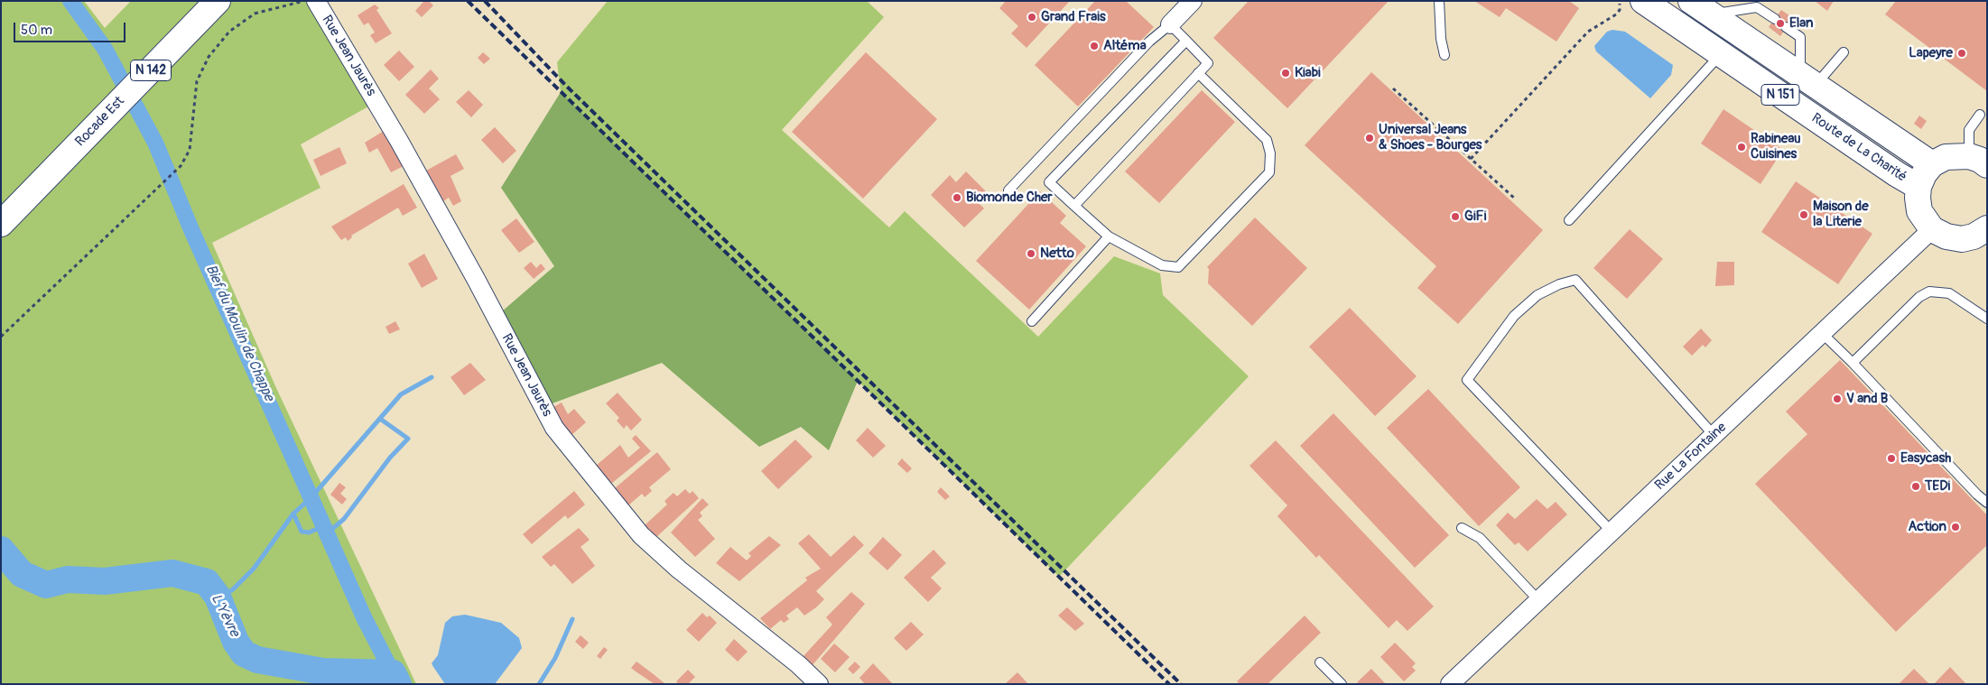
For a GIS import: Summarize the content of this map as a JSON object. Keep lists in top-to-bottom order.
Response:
{
  "streets": {
    "main road": [
      "N 142",
      "N 151",
      "Rocade Est",
      "Route de La Charité"
    ],
    "street": ["Rue Jean Jaurès", "Rue La Fontaine"]
  },
  "water": ["Bief du Moulin de Chappe", "L'Yèvre"],
  "places": [
    "Grand Frais",
    "Elan",
    "Altéma",
    "Lapeyre",
    "Kiabi",
    "Universal Jeans & Shoes - Bourges",
    "Rabineau Cuisines",
    "Biomonde Cher",
    "Maison de la Literie",
    "GiFi",
    "Netto",
    "V and B",
    "Easycash",
    "TEDi",
    "Action"
  ],
  "scale_bar": "50 m"
}
